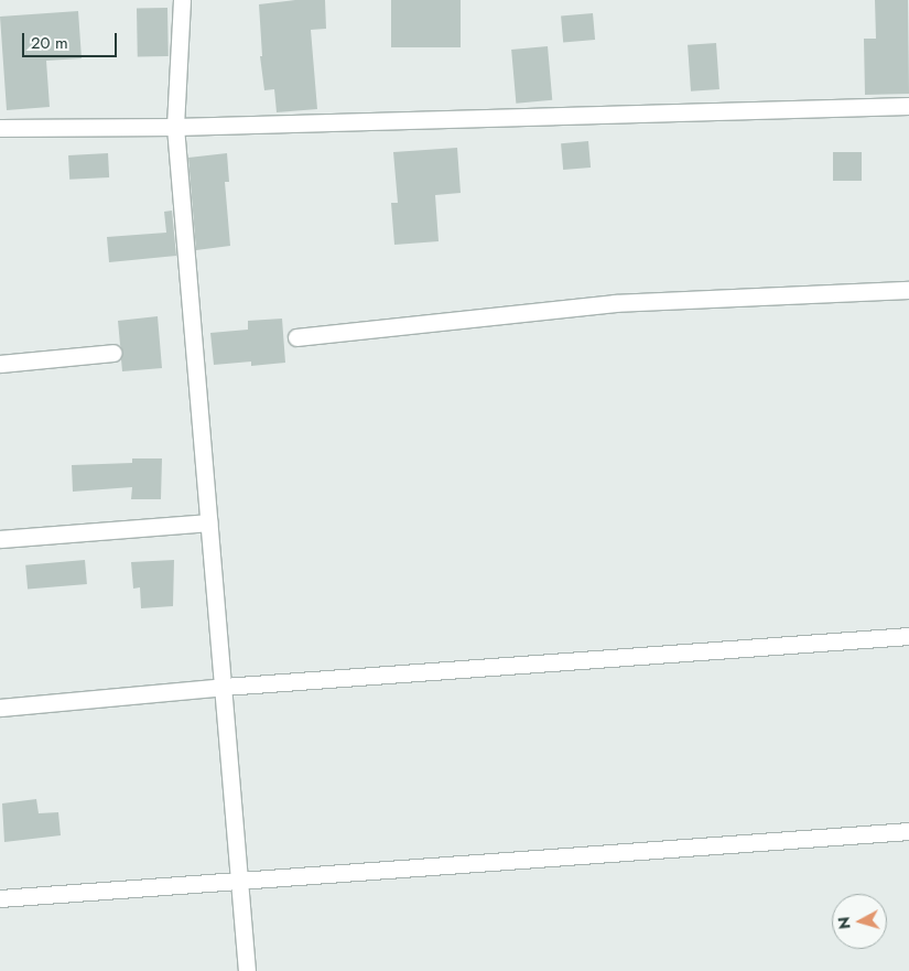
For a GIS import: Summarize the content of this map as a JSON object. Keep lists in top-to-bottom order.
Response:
{
  "scale_bar": "20 m",
  "north": "left"
}
